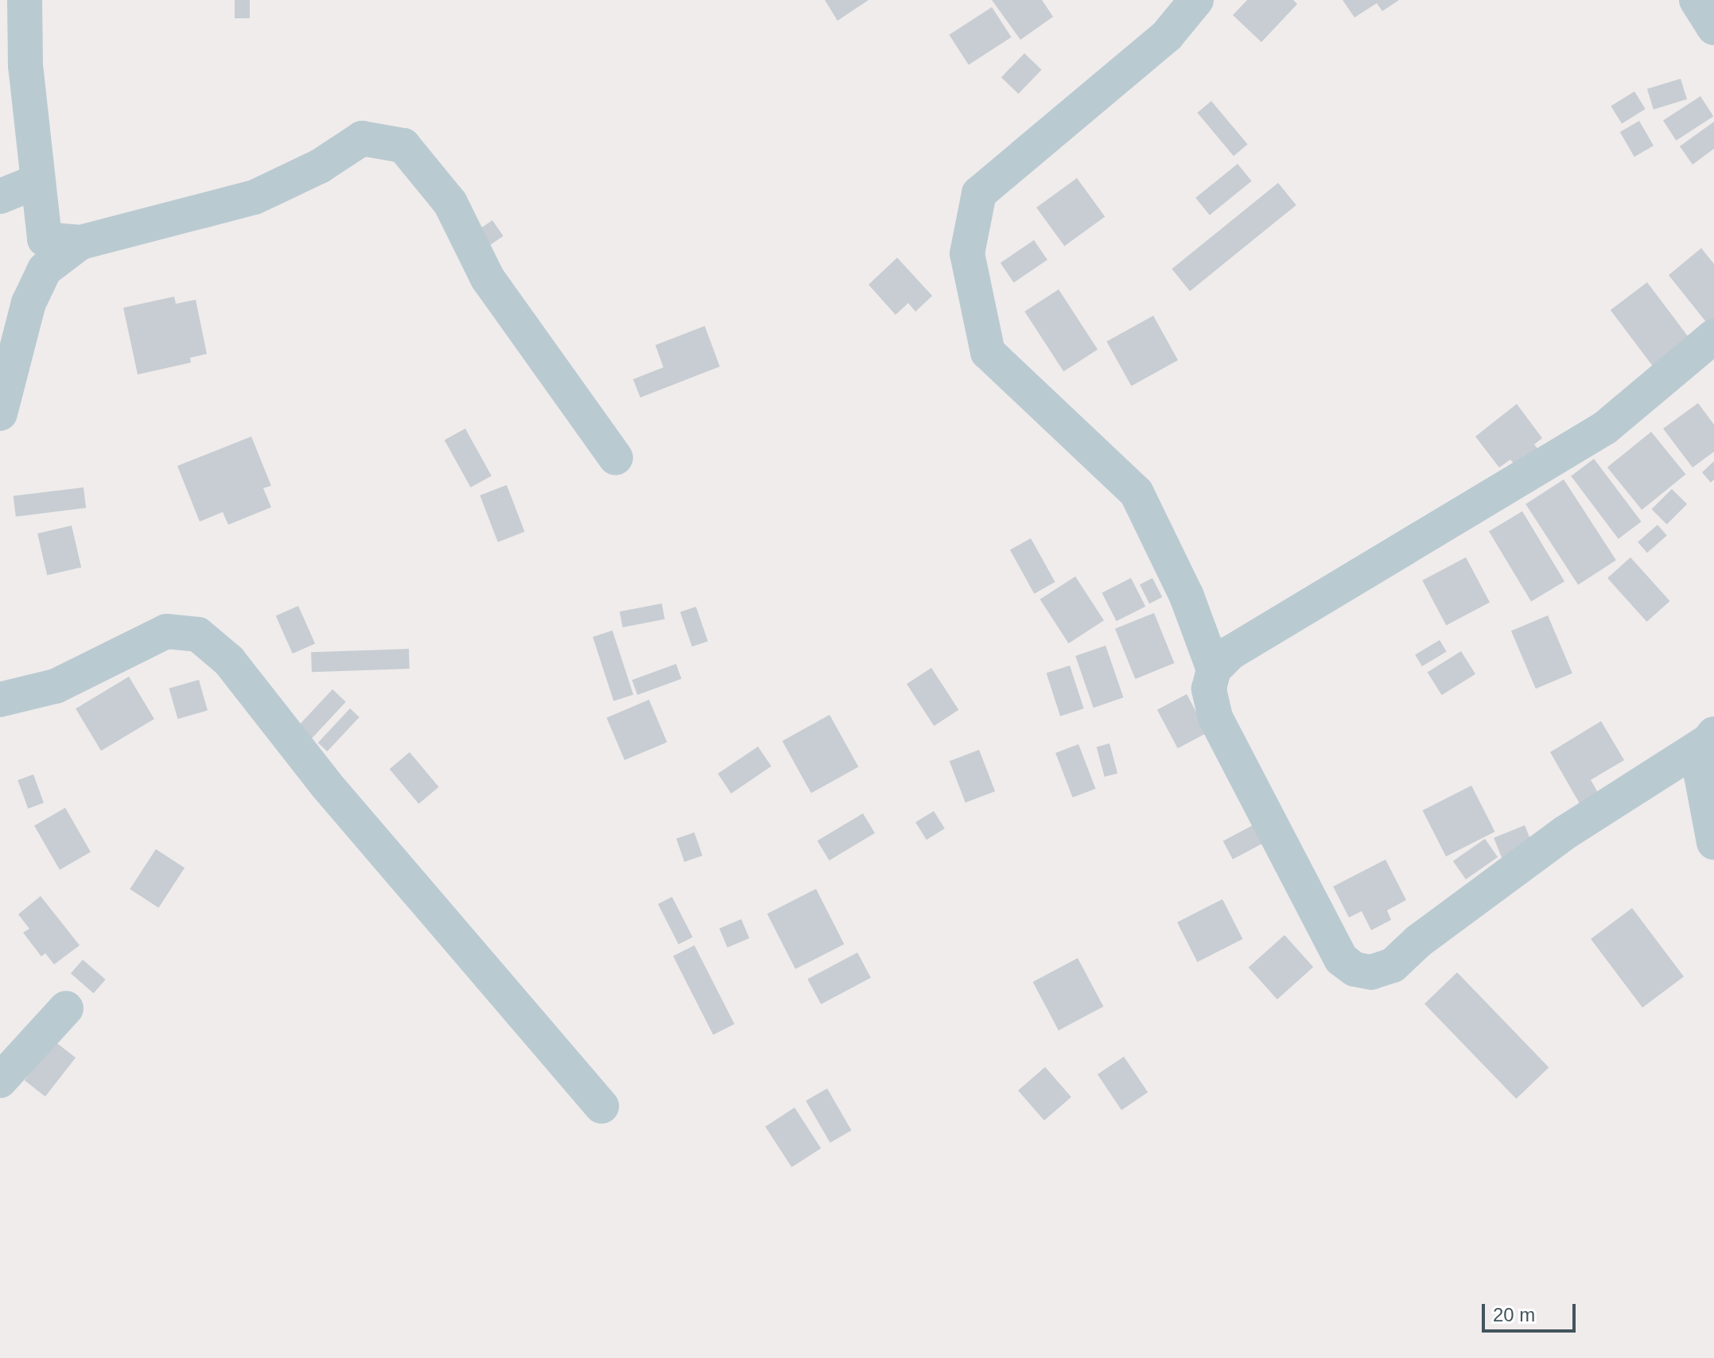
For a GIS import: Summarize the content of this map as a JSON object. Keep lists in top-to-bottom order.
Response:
{
  "scale_bar": "20 m"
}
